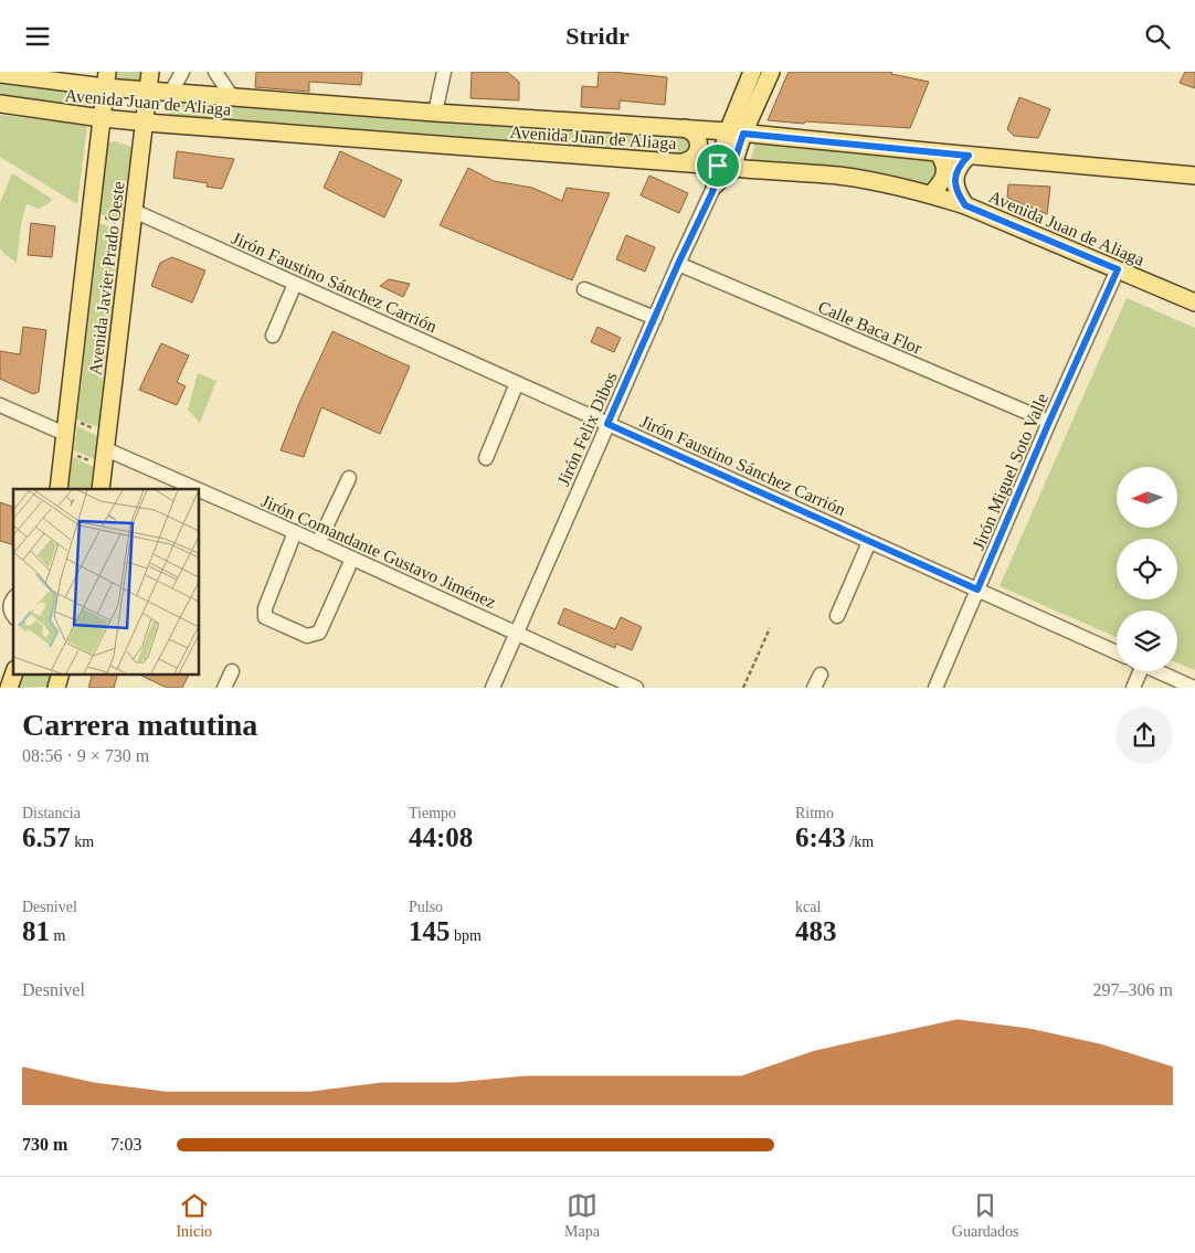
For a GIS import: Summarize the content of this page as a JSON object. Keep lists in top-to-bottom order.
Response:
{
  "streets": {
    "main road": ["Avenida Juan de Aliaga", "Avenida Javier Prado Oeste"],
    "street": [
      "Jirón Faustino Sánchez Carrión",
      "Calle Baca Flor",
      "Jirón Felix Dibos",
      "Jirón Miguel Soto Valle",
      "Jirón Comandante Gustavo Jiménez"
    ]
  },
  "crossings": [
    ["Avenida Juan de Aliaga", "Avenida Javier Prado Oeste"],
    ["Avenida Juan de Aliaga", "Jirón Miguel Soto Valle"],
    ["Avenida Javier Prado Oeste", "Jirón Faustino Sánchez Carrión"],
    ["Avenida Javier Prado Oeste", "Jirón Comandante Gustavo Jiménez"],
    ["Jirón Faustino Sánchez Carrión", "Jirón Felix Dibos"],
    ["Jirón Faustino Sánchez Carrión", "Jirón Miguel Soto Valle"],
    ["Calle Baca Flor", "Jirón Felix Dibos"],
    ["Calle Baca Flor", "Jirón Miguel Soto Valle"],
    ["Jirón Felix Dibos", "Jirón Comandante Gustavo Jiménez"]
  ],
  "north": "left",
  "page": {
    "header": "Stridr",
    "heading": ["Carrera matutina", "08:56 · 9 × 730 m"],
    "stats": [
      ["Distancia", "6.57 km"],
      ["Tiempo", "44:08"],
      ["Ritmo", "6:43 /km"],
      ["Desnivel", "81 m"],
      ["Pulso", "145 bpm"],
      ["kcal", "483"]
    ],
    "chart": ["Desnivel", "297–306 m"],
    "list": [
      {
        "name": "730 m",
        "note": "7:03"
      }
    ],
    "tabs": ["Inicio", "Mapa", "Guardados"]
  }
}
